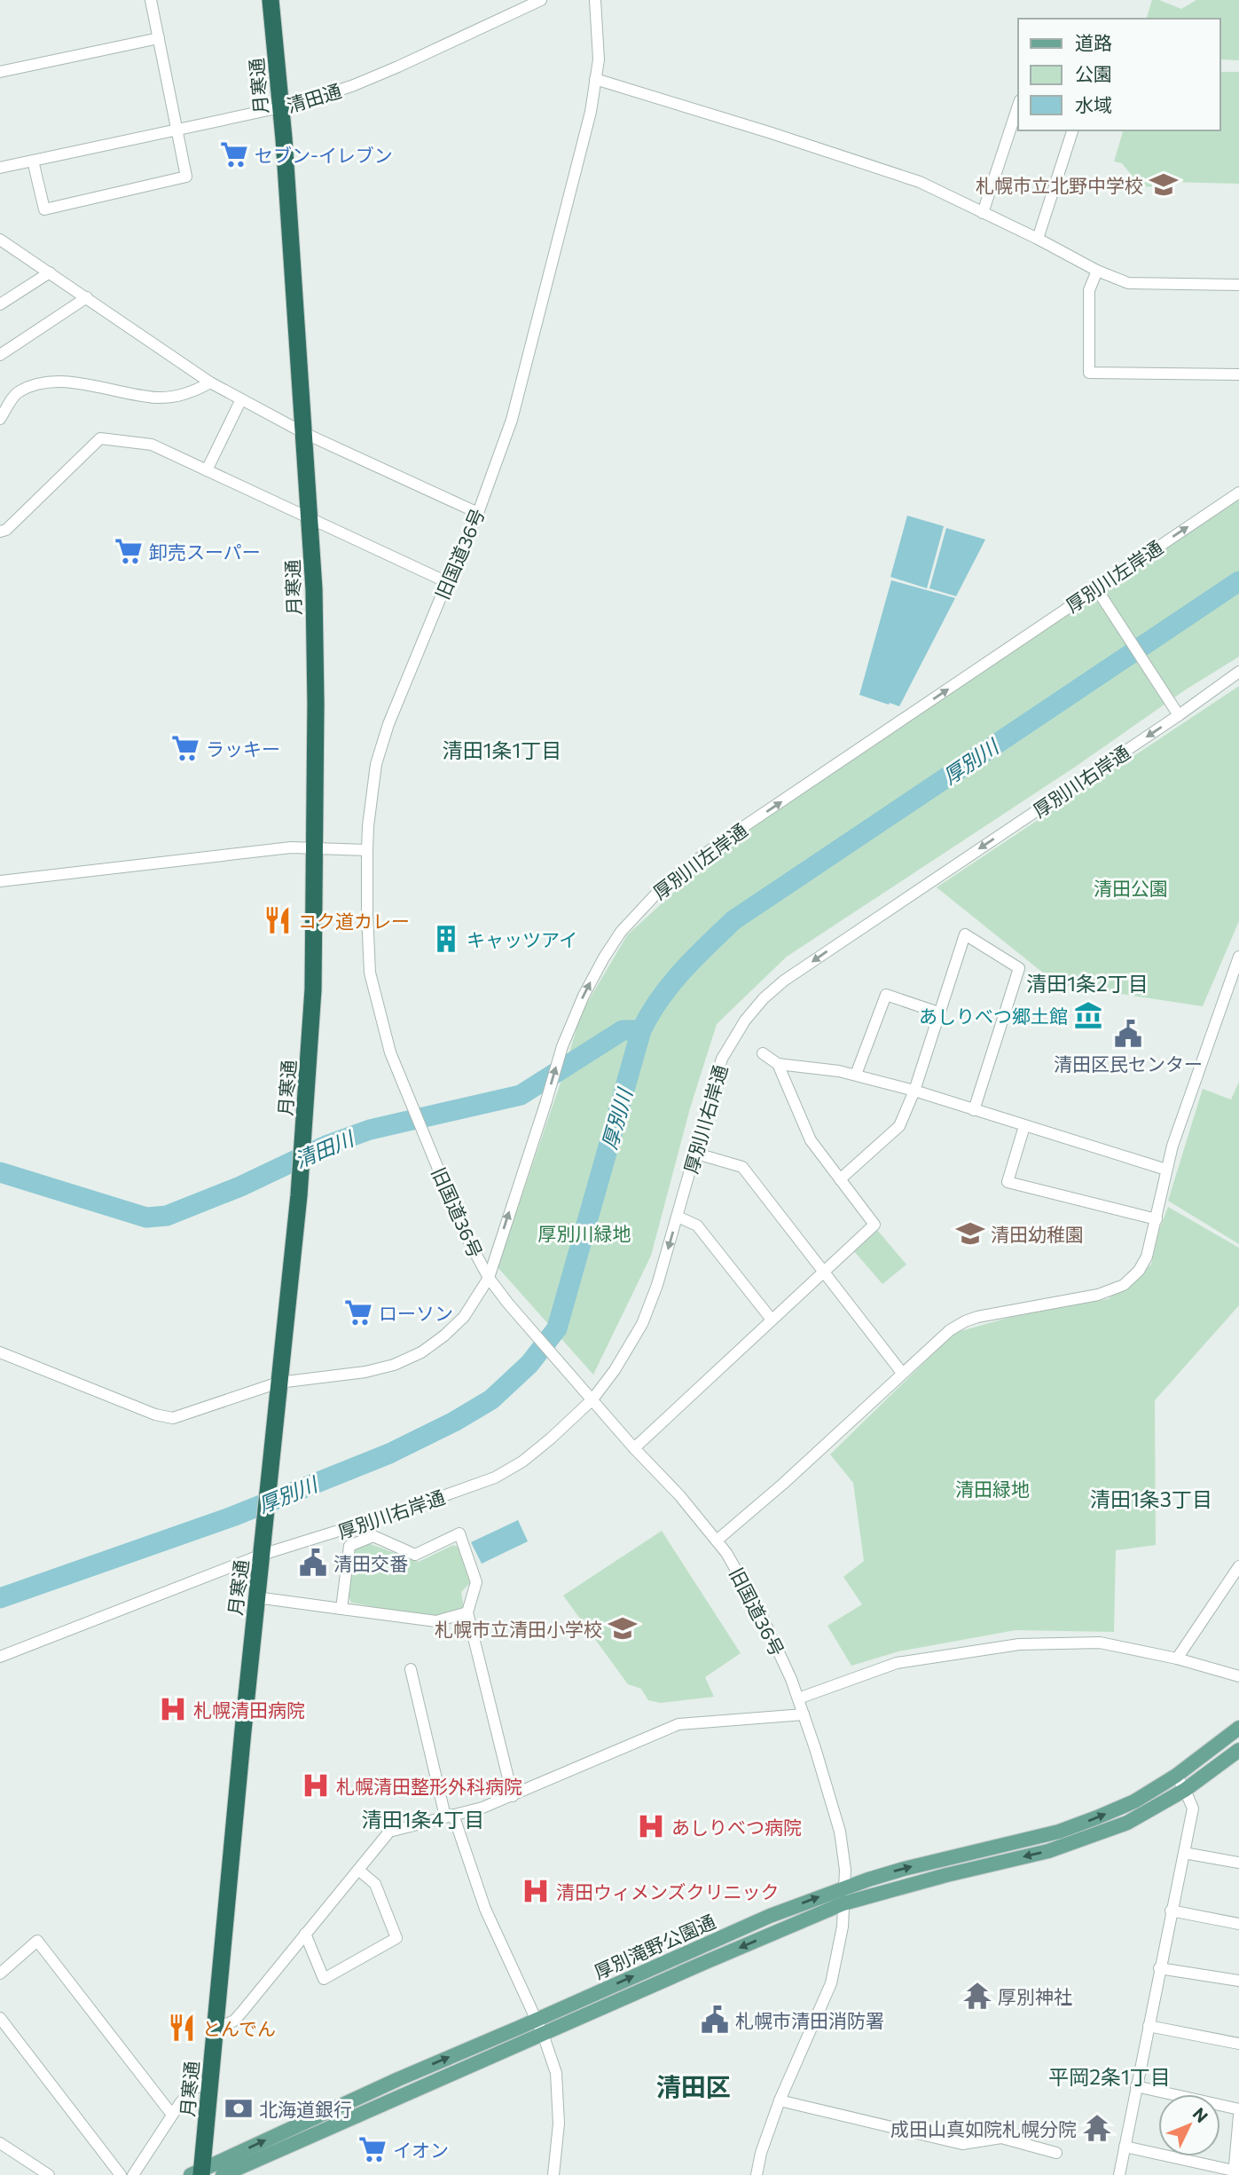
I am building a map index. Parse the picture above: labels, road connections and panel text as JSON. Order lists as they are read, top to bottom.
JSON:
{
  "streets": {
    "highway": ["月寒通"],
    "main road": ["厚別滝野公園通"],
    "street": [
      "清田通",
      "旧国道36号",
      "厚別川左岸通",
      "厚別川右岸通"
    ]
  },
  "crossings": [
    ["月寒通", "清田通"],
    ["月寒通", "厚別川左岸通"],
    ["月寒通", "厚別川右岸通"],
    ["月寒通", "厚別滝野公園通"],
    ["旧国道36号", "厚別川左岸通"],
    ["旧国道36号", "厚別川右岸通"],
    ["旧国道36号", "厚別滝野公園通"]
  ],
  "one_way": ["厚別川左岸通", "厚別川右岸通"],
  "districts": [
    "清田1条1丁目",
    "清田1条2丁目",
    "清田1条3丁目",
    "清田1条4丁目",
    "平岡2条1丁目",
    "清田区"
  ],
  "water": ["厚別川", "清田川"],
  "parks": ["清田公園", "厚別川緑地", "清田緑地"],
  "places": {
    "supermarket": [
      "セブン-イレブン",
      "卸売スーパー",
      "ラッキー",
      "ローソン",
      "イオン"
    ],
    "school or university": ["札幌市立北野中学校", "清田幼稚園", "札幌市立清田小学校"],
    "restaurant": ["コク道カレー", "とんでん"],
    "building": ["キャッツアイ"],
    "museum": ["あしりべつ郷土館"],
    "public building": ["清田区民センター", "清田交番", "札幌市清田消防署"],
    "hospital": [
      "札幌清田病院",
      "札幌清田整形外科病院",
      "あしりべつ病院",
      "清田ウィメンズクリニック"
    ],
    "temple": ["厚別神社", "成田山真如院札幌分院"],
    "bank": ["北海道銀行"]
  },
  "legend": ["道路", "公園", "水域"],
  "north": "top right"
}
